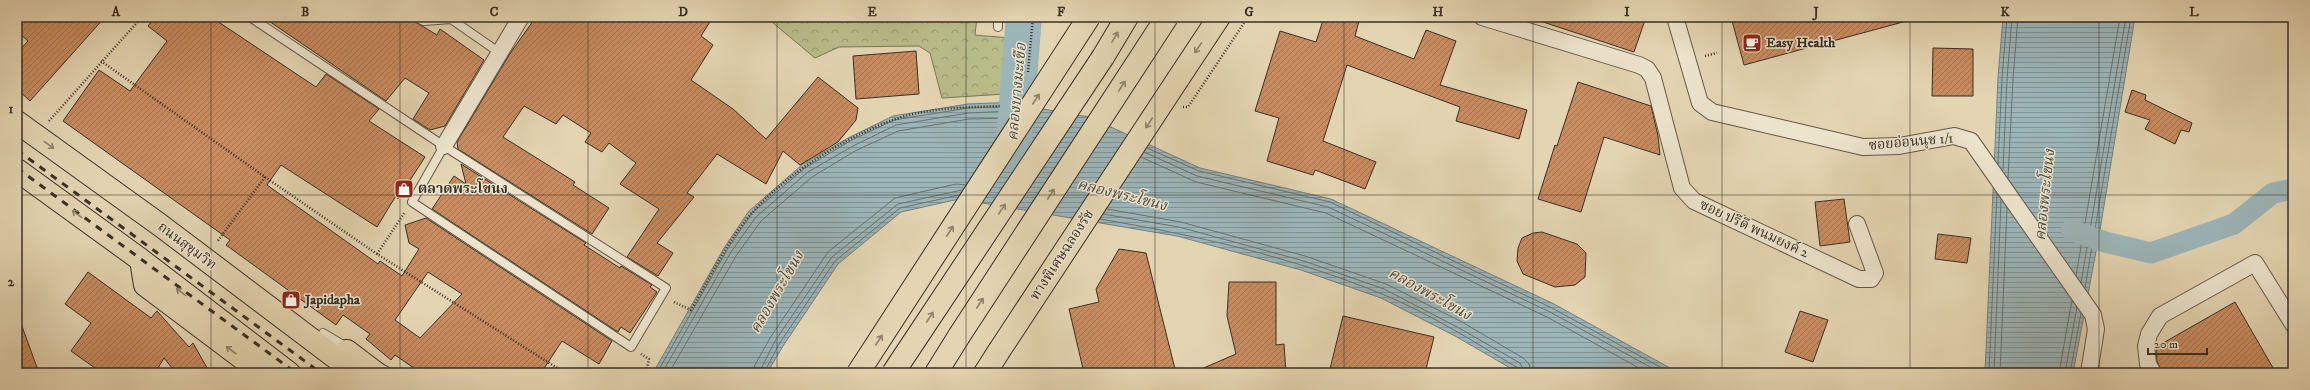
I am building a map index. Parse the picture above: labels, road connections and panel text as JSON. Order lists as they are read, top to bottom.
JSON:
{
  "streets": {
    "main road": ["ถนนสุขุมวิท", "ทางพิเศษฉลองรัช"],
    "street": ["ซอยอ่อนนุช 1/1", "ซอย ปรีดี พนมยงค์ 2"]
  },
  "water": ["คลองบางมะเขือ", "คลองพระโขนง"],
  "places": {
    "cafe": ["Easy Health"],
    "shop": ["ตลาดพระโขนง", "Japidapha"]
  },
  "scale_bar": "20 m",
  "grid": {
    "columns": [
      "A",
      "B",
      "C",
      "D",
      "E",
      "F",
      "G",
      "H",
      "I",
      "J",
      "K",
      "L"
    ],
    "rows": ["1", "2"]
  }
}
